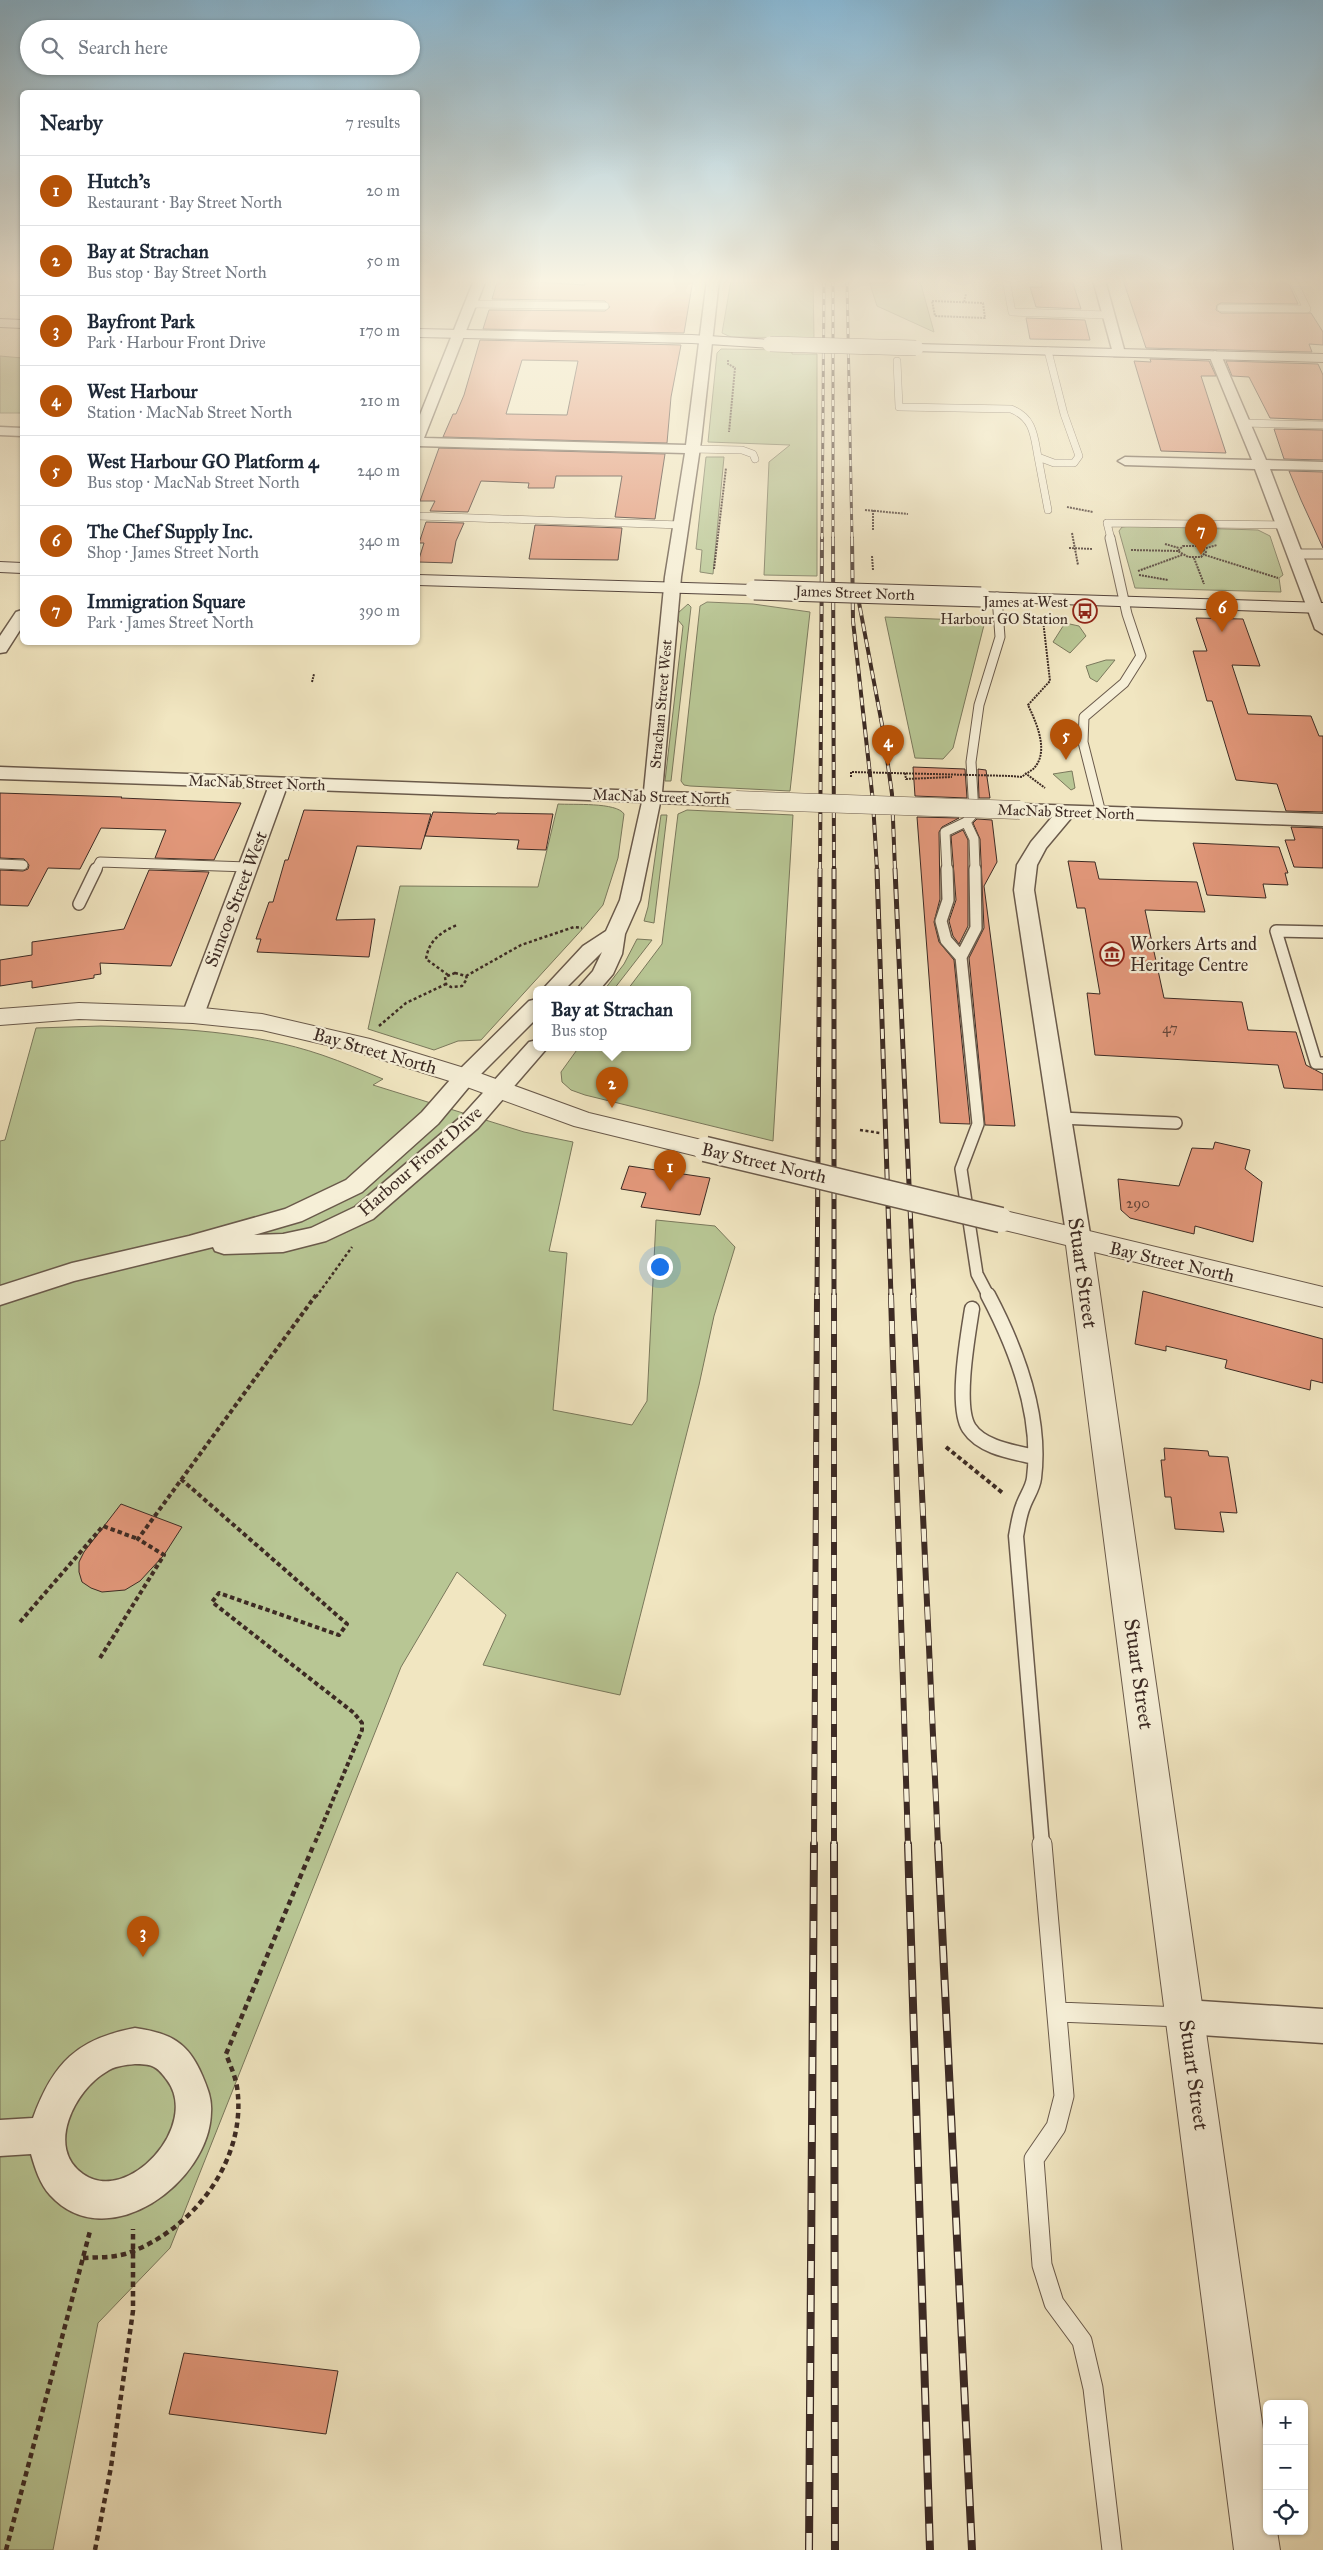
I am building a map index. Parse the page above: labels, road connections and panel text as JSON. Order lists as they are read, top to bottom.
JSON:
{
  "streets": {
    "main road": ["James Street North", "Bay Street North", "Stuart Street"],
    "street": [
      "Strachan Street West",
      "MacNab Street North",
      "Simcoe Street West",
      "Harbour Front Drive"
    ]
  },
  "crossings": [
    ["James Street North", "Strachan Street West"],
    ["Strachan Street West", "MacNab Street North"],
    ["MacNab Street North", "Simcoe Street West"],
    ["MacNab Street North", "Stuart Street"],
    ["Simcoe Street West", "Bay Street North"],
    ["Bay Street North", "Harbour Front Drive"],
    ["Bay Street North", "Stuart Street"]
  ],
  "places": {
    "bus stop": ["James at West Harbour GO Station"],
    "museum": ["Workers Arts and Heritage Centre"]
  },
  "house_numbers": ["47", "290"],
  "page": {
    "search": "Search here",
    "heading": ["Nearby", "7 results"],
    "list": [
      {
        "mark": "1",
        "name": "Hutch's",
        "note": "Restaurant · Bay Street North",
        "value": "20 m"
      },
      {
        "mark": "2",
        "name": "Bay at Strachan",
        "note": "Bus stop · Bay Street North",
        "value": "50 m"
      },
      {
        "mark": "3",
        "name": "Bayfront Park",
        "note": "Park · Harbour Front Drive",
        "value": "170 m"
      },
      {
        "mark": "4",
        "name": "West Harbour",
        "note": "Station · MacNab Street North",
        "value": "210 m"
      },
      {
        "mark": "5",
        "name": "West Harbour GO Platform 4",
        "note": "Bus stop · MacNab Street North",
        "value": "240 m"
      },
      {
        "mark": "6",
        "name": "The Chef Supply Inc.",
        "note": "Shop · James Street North",
        "value": "340 m"
      },
      {
        "mark": "7",
        "name": "Immigration Square",
        "note": "Park · James Street North",
        "value": "390 m"
      }
    ],
    "pins": [
      "7",
      "6",
      "5",
      "4",
      "2",
      "1",
      "3"
    ],
    "popup": ["Bay at Strachan", "Bus stop"],
    "map_buttons": ["+", "−"]
  }
}
